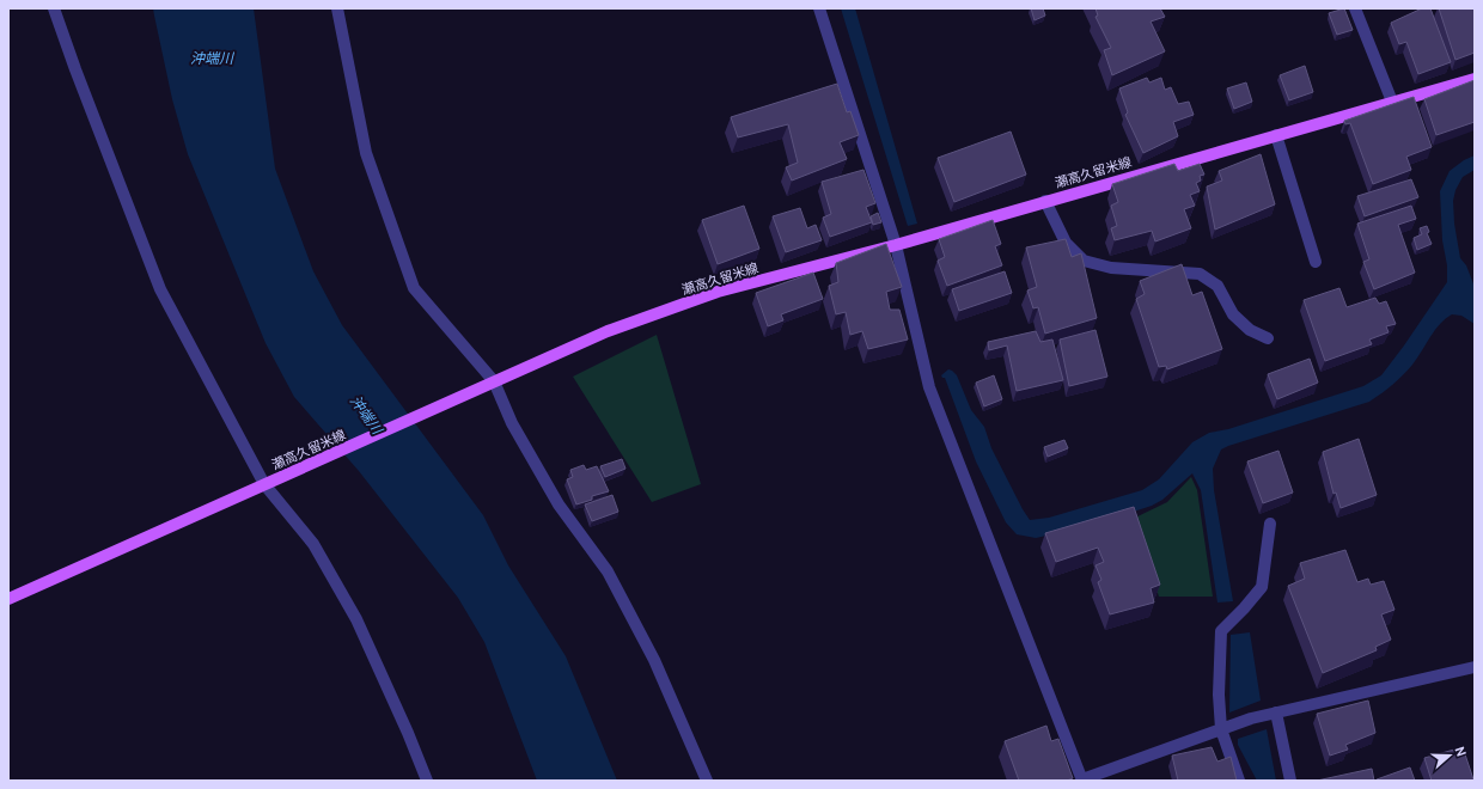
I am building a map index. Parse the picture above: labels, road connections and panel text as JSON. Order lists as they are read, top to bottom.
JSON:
{
  "streets": {
    "main road": ["瀬高久留米線"]
  },
  "water": ["沖端川"],
  "north": "right"
}
